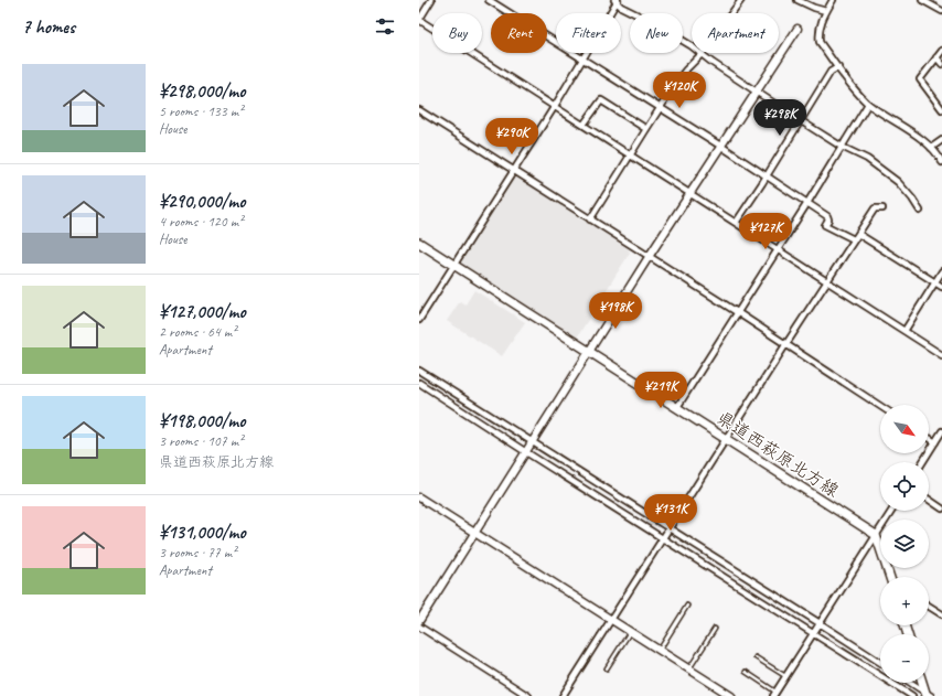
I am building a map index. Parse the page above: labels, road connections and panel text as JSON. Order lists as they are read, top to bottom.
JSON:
{
  "streets": {
    "main road": ["県道西萩原北方線"]
  },
  "north": "bottom right",
  "page": {
    "heading": "7 homes",
    "chip": [
      "Buy",
      "Rent",
      "Filters",
      "New",
      "Apartment"
    ],
    "list": [
      {
        "name": "¥298,000/mo",
        "note": "5 rooms · 133 m² · House"
      },
      {
        "name": "¥290,000/mo",
        "note": "4 rooms · 120 m² · House"
      },
      {
        "name": "¥127,000/mo",
        "note": "2 rooms · 64 m² · Apartment"
      },
      {
        "name": "¥198,000/mo",
        "note": "3 rooms · 107 m² · 県道西萩原北方線"
      },
      {
        "name": "¥131,000/mo",
        "note": "3 rooms · 77 m² · Apartment"
      }
    ],
    "price": [
      "¥120K",
      "¥298K",
      "¥290K",
      "¥127K",
      "¥198K",
      "¥219K",
      "¥131K"
    ],
    "map_buttons": ["+", "−"]
  }
}
